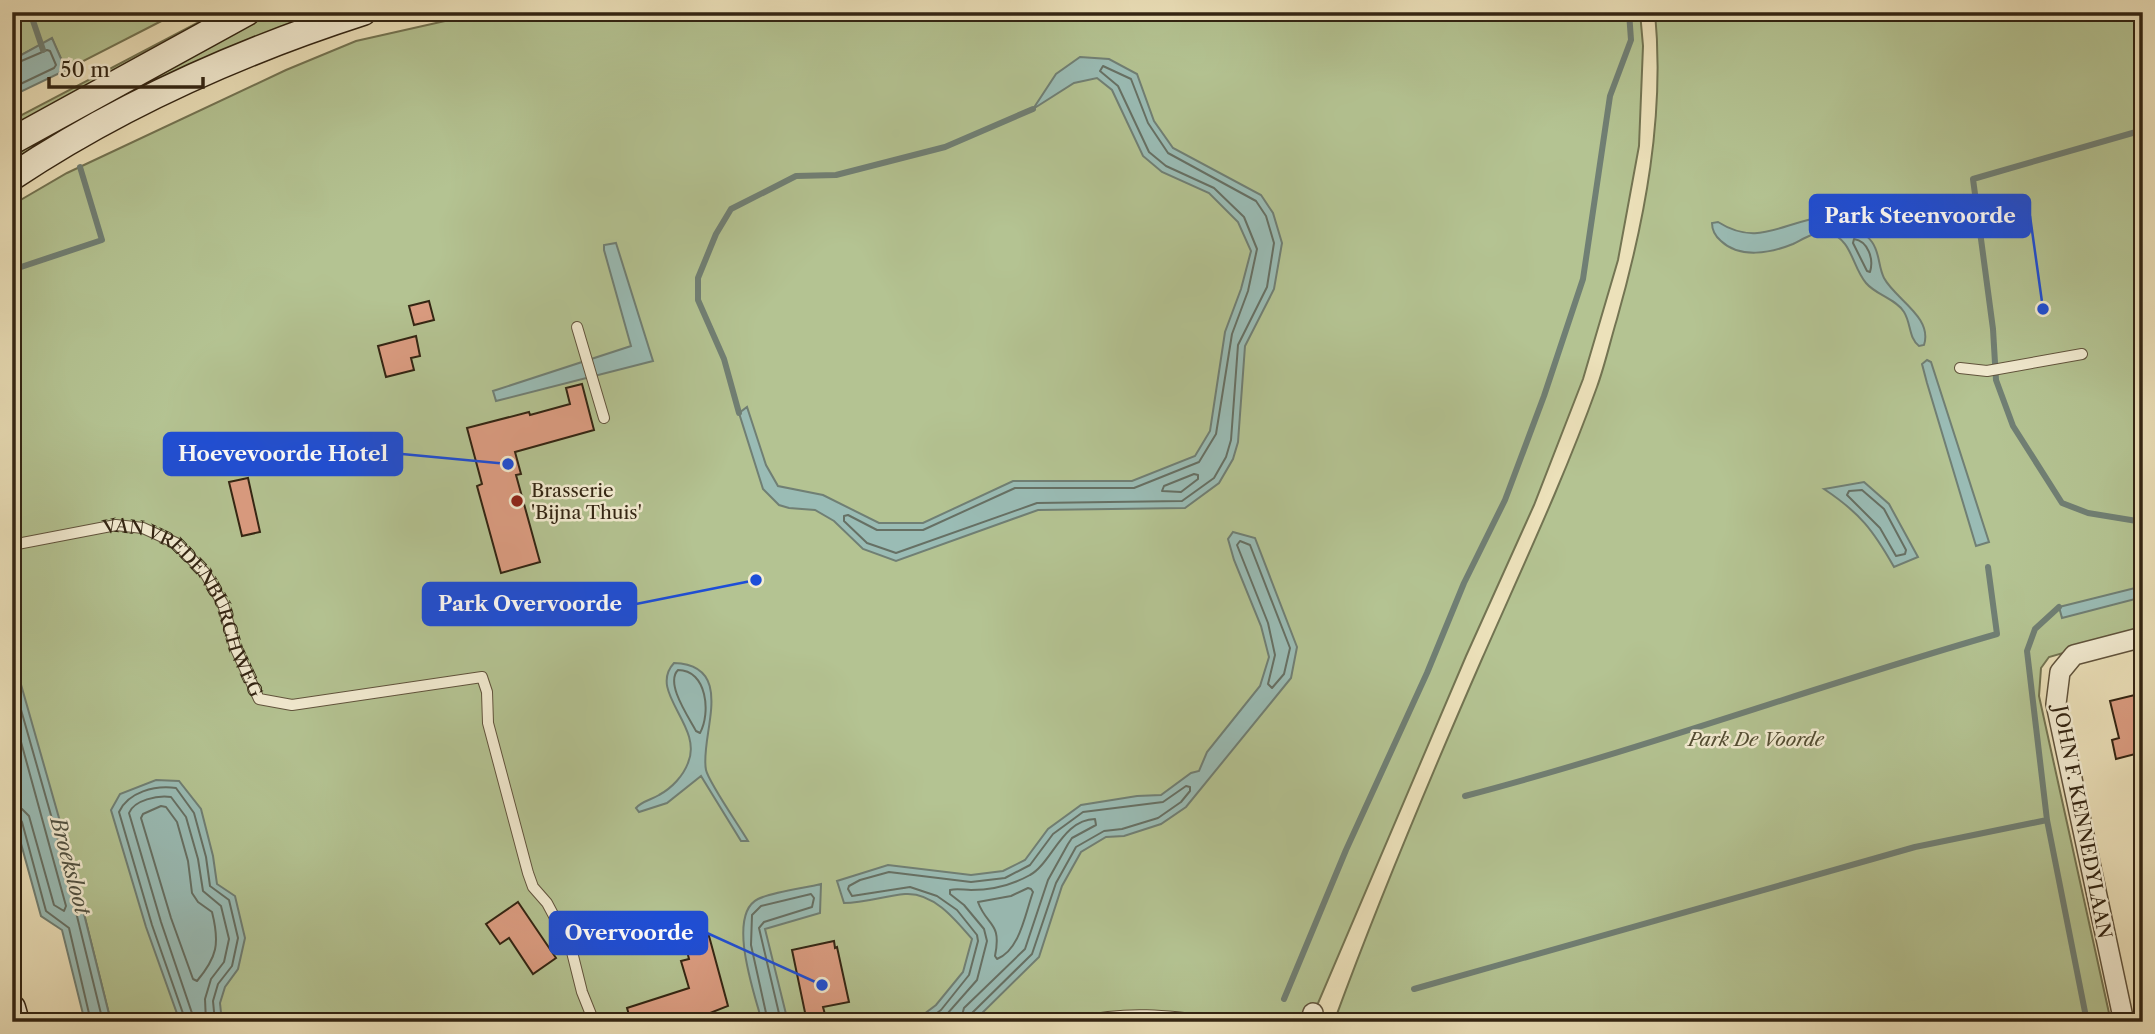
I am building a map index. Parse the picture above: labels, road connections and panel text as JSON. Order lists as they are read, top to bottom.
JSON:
{
  "streets": {
    "street": ["JOHN F. KENNEDYLAAN"],
    "lane": ["VAN VREDENBURCHWEG"]
  },
  "water": ["Broeksloot"],
  "parks": ["Park De Voorde"],
  "places": [
    "Park Steenvoorde",
    "Hoevevoorde Hotel",
    "Brasserie 'Bijna Thuis'",
    "Park Overvoorde",
    "Overvoorde"
  ],
  "scale_bar": "50 m"
}
